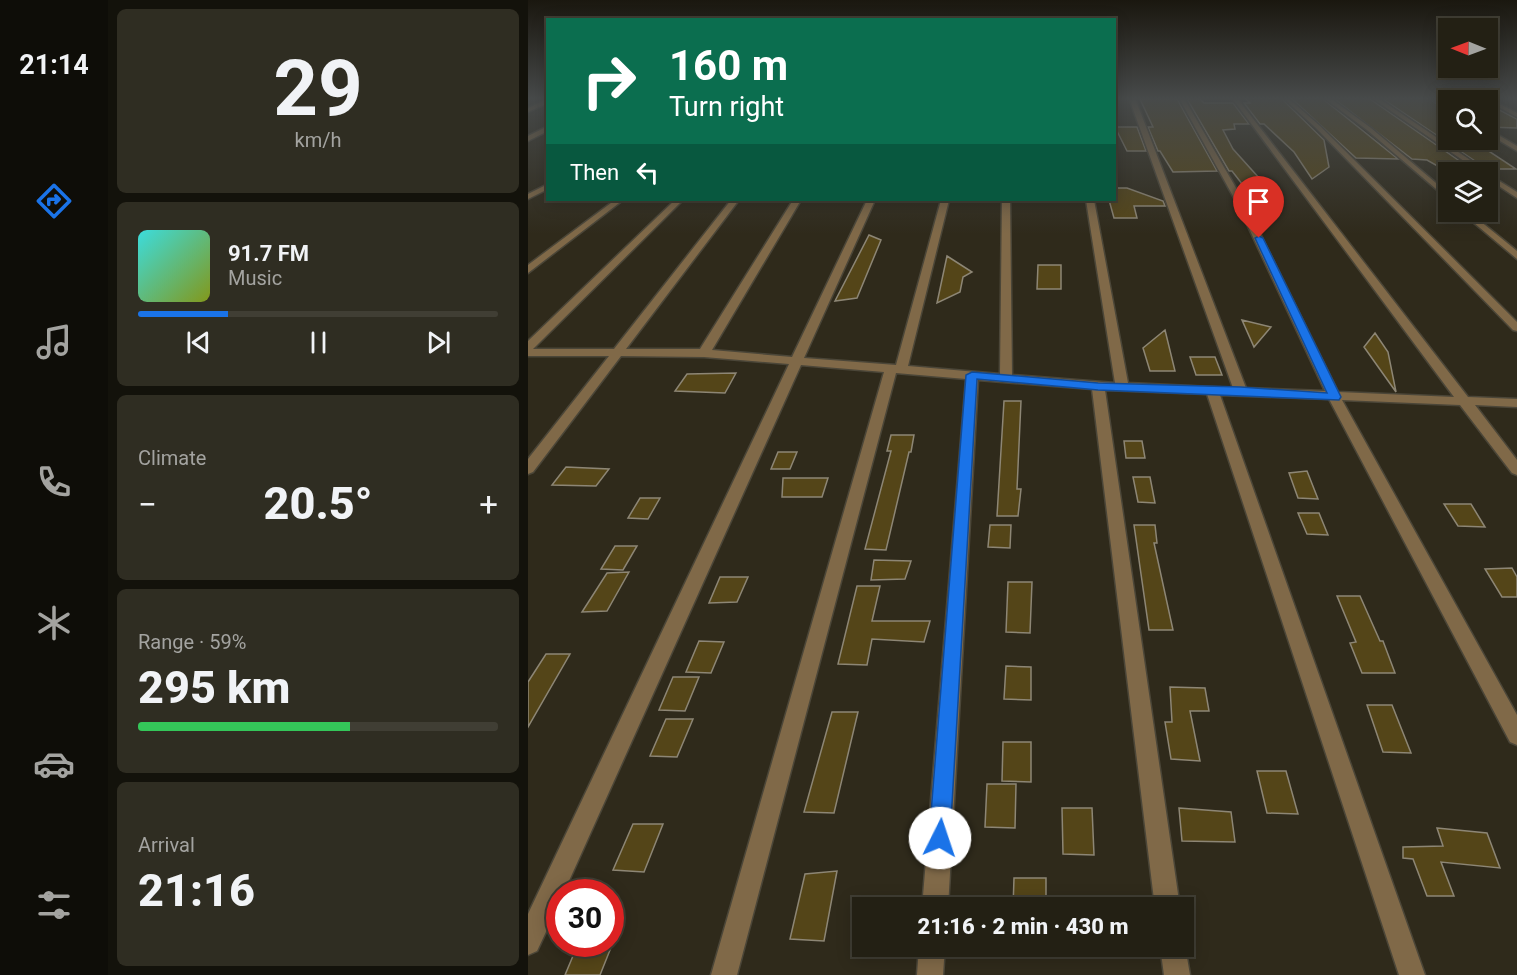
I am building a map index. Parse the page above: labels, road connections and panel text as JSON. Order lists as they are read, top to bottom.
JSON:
{
  "north": "left",
  "page": {
    "tabs": "21:14",
    "tile": [
      ["29", "km/h"],
      "Climate",
      ["Range · 59%", "295 km"],
      ["Arrival", "21:16"]
    ],
    "turn": ["160 m", "Turn right"],
    "then": "Then",
    "song": ["91.7 FM", "Music"],
    "heat": ["−", "20.5°", "+"],
    "limit": "30",
    "trip": "21:16 · 2 min · 430 m"
  }
}
